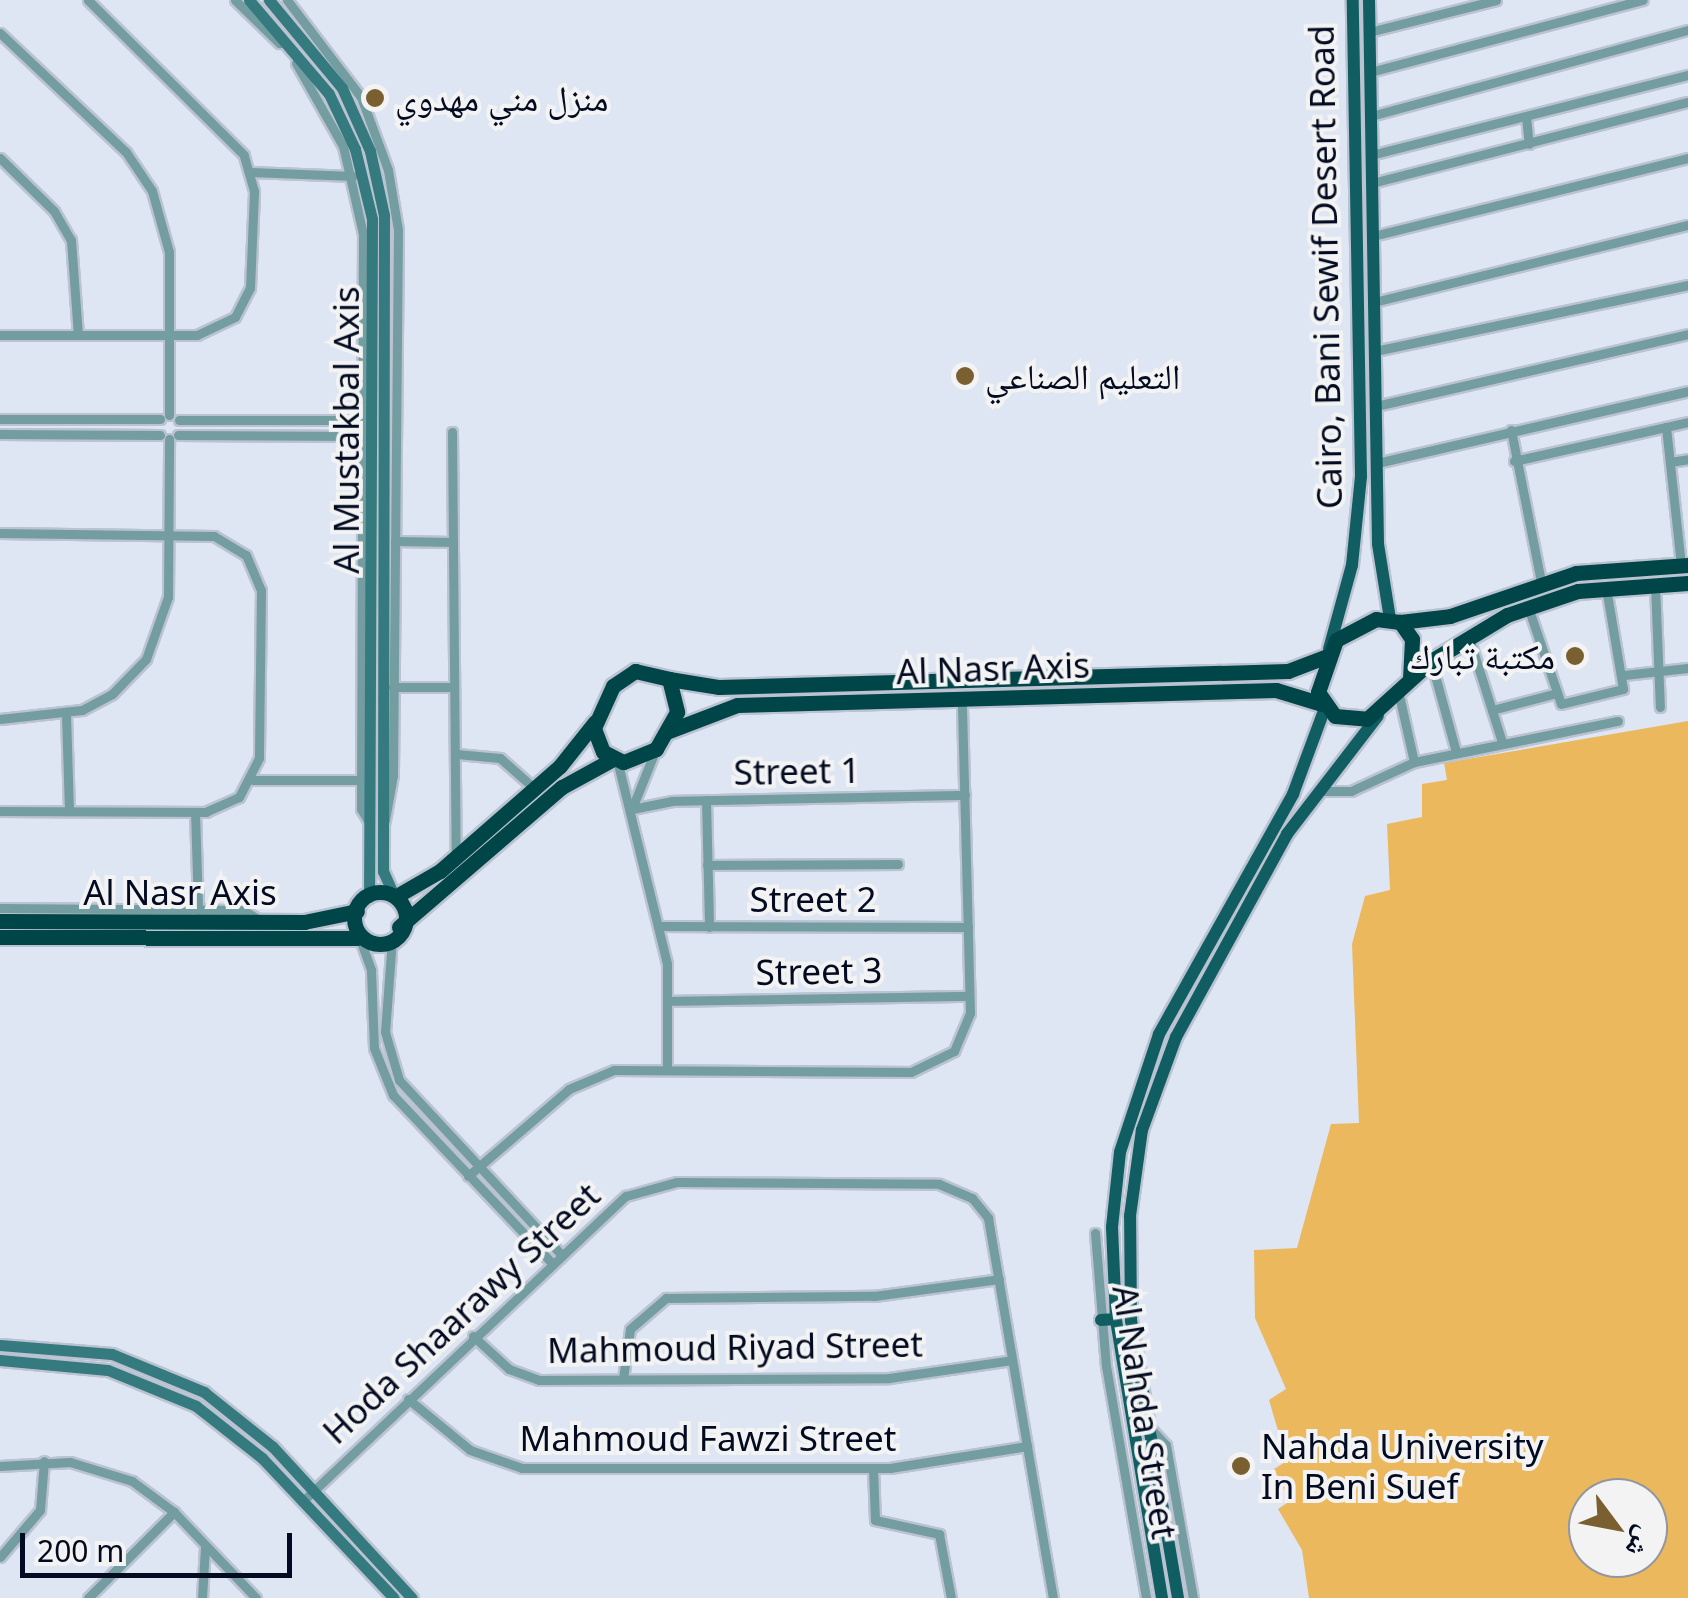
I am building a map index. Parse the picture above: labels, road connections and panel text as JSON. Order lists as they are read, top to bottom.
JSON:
{
  "streets": {
    "highway": ["Al Nasr Axis"],
    "main road": ["Cairo, Bani Sewif Desert Road"],
    "street": [
      "Al Mustakbal Axis",
      "Street 1",
      "Street 2",
      "Street 3",
      "Hoda Shaarawy Street",
      "Mahmoud Riyad Street",
      "Al Nahda Street",
      "Mahmoud Fawzi Street"
    ]
  },
  "crossings": [
    ["Cairo, Bani Sewif Desert Road", "Al Nasr Axis"],
    ["Hoda Shaarawy Street", "Mahmoud Riyad Street"],
    ["Hoda Shaarawy Street", "Mahmoud Fawzi Street"]
  ],
  "places": [
    "منزل مني مهدوي",
    "التعليم الصناعي",
    "مكتبة تبارك",
    "Nahda University In Beni Suef"
  ],
  "scale_bar": "200 m",
  "north": "bottom right"
}
